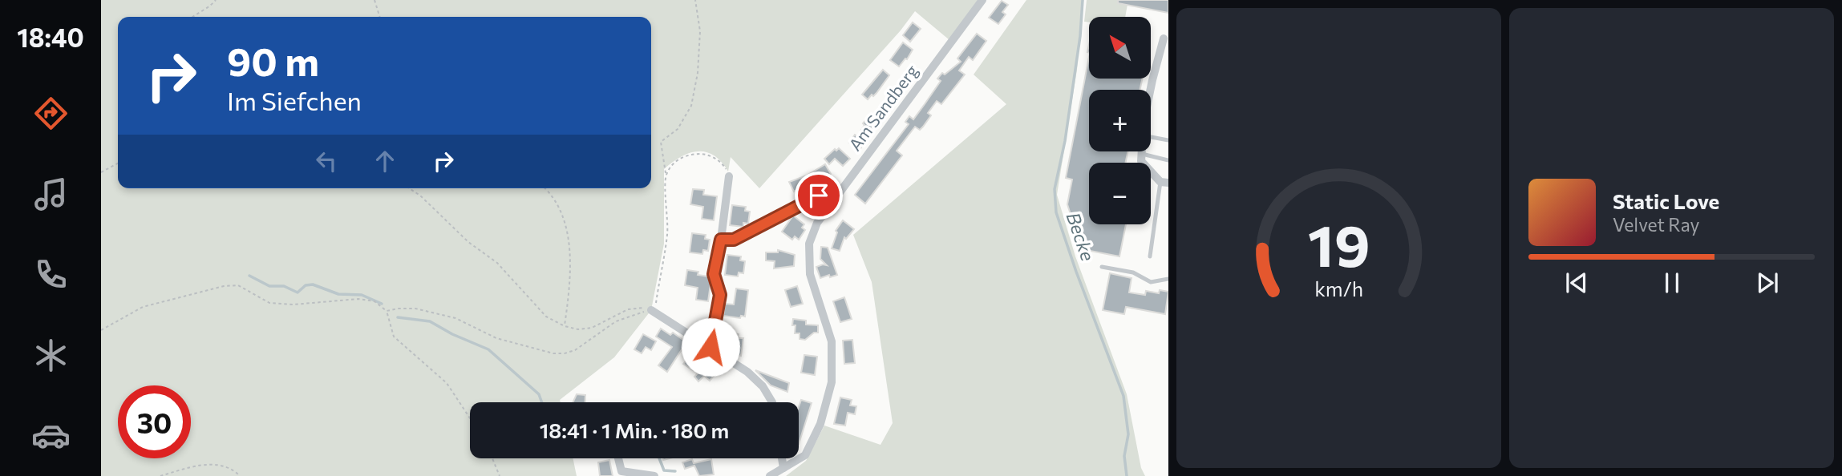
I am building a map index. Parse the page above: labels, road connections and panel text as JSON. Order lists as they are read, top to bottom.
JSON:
{
  "streets": {
    "street": ["Am Sandberg"]
  },
  "water": ["Becke"],
  "north": "top left",
  "page": {
    "tabs": "18:40",
    "map_buttons": ["+", "−"],
    "turn": ["90 m", "Im Siefchen"],
    "song": ["Static Love", "Velvet Ray"],
    "limit": "30",
    "trip": "18:41 · 1 Min. · 180 m",
    "gauge": ["19", "km/h"]
  }
}
